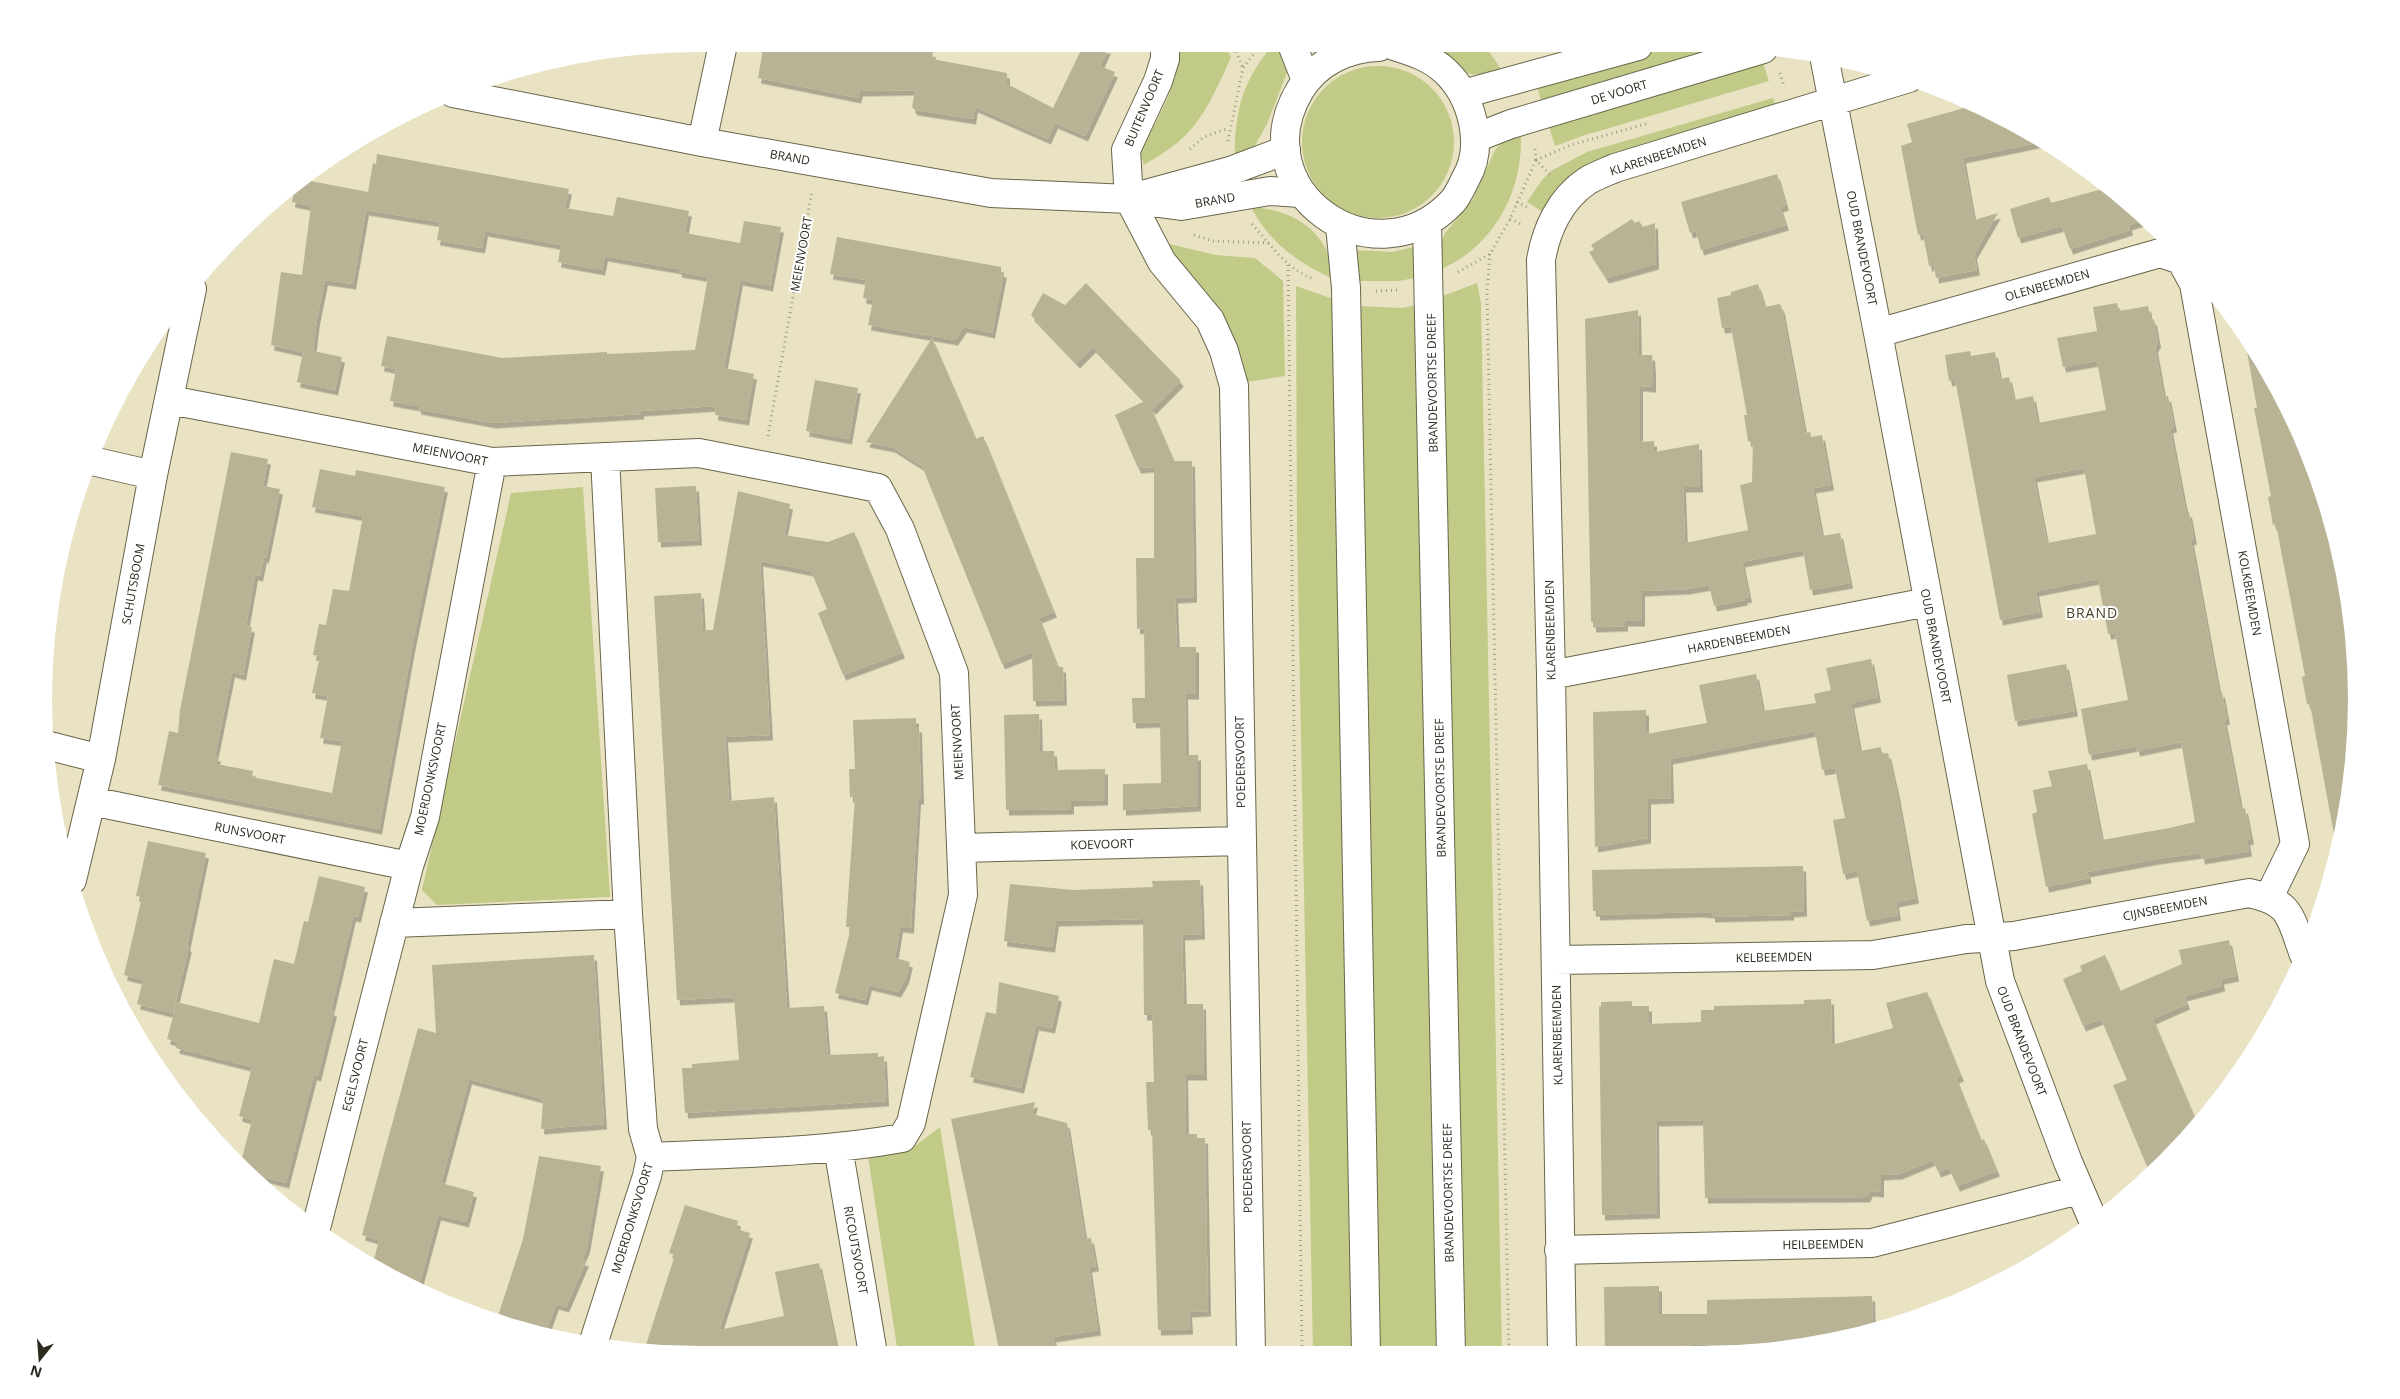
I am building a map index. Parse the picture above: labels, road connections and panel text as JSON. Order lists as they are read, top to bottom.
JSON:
{
  "streets": {
    "street": [
      "DE VOORT",
      "BUITENVOORT",
      "KLARENBEEMDEN",
      "BRAND",
      "OUD BRANDEVOORT",
      "MEIENVOORT",
      "OLENBEEMDEN",
      "BRANDEVOORTSE DREEF",
      "SCHUTSBOOM",
      "KOLKBEEMDEN",
      "HARDENBEEMDEN",
      "POEDERSVOORT",
      "MOERDONKSVOORT",
      "RUNSVOORT",
      "KOEVOORT",
      "CIJNSBEEMDEN",
      "KELBEEMDEN",
      "EGELSVOORT",
      "HEILBEEMDEN",
      "RICOUTSVOORT"
    ]
  },
  "crossings": [
    ["BUITENVOORT", "BRAND"],
    ["BUITENVOORT", "POEDERSVOORT"],
    ["KLARENBEEMDEN", "OUD BRANDEVOORT"],
    ["KLARENBEEMDEN", "HARDENBEEMDEN"],
    ["KLARENBEEMDEN", "KELBEEMDEN"],
    ["KLARENBEEMDEN", "HEILBEEMDEN"],
    ["BRAND", "MEIENVOORT"],
    ["BRAND", "POEDERSVOORT"],
    ["OUD BRANDEVOORT", "OLENBEEMDEN"],
    ["OUD BRANDEVOORT", "HARDENBEEMDEN"],
    ["OUD BRANDEVOORT", "CIJNSBEEMDEN"],
    ["OUD BRANDEVOORT", "KELBEEMDEN"],
    ["OUD BRANDEVOORT", "HEILBEEMDEN"],
    ["MEIENVOORT", "SCHUTSBOOM"],
    ["MEIENVOORT", "MOERDONKSVOORT"],
    ["MEIENVOORT", "KOEVOORT"],
    ["MEIENVOORT", "RICOUTSVOORT"],
    ["SCHUTSBOOM", "RUNSVOORT"],
    ["KOLKBEEMDEN", "CIJNSBEEMDEN"],
    ["POEDERSVOORT", "KOEVOORT"],
    ["MOERDONKSVOORT", "RUNSVOORT"],
    ["MOERDONKSVOORT", "EGELSVOORT"],
    ["CIJNSBEEMDEN", "KELBEEMDEN"]
  ],
  "districts": ["BRAND"],
  "north": "bottom"
}
